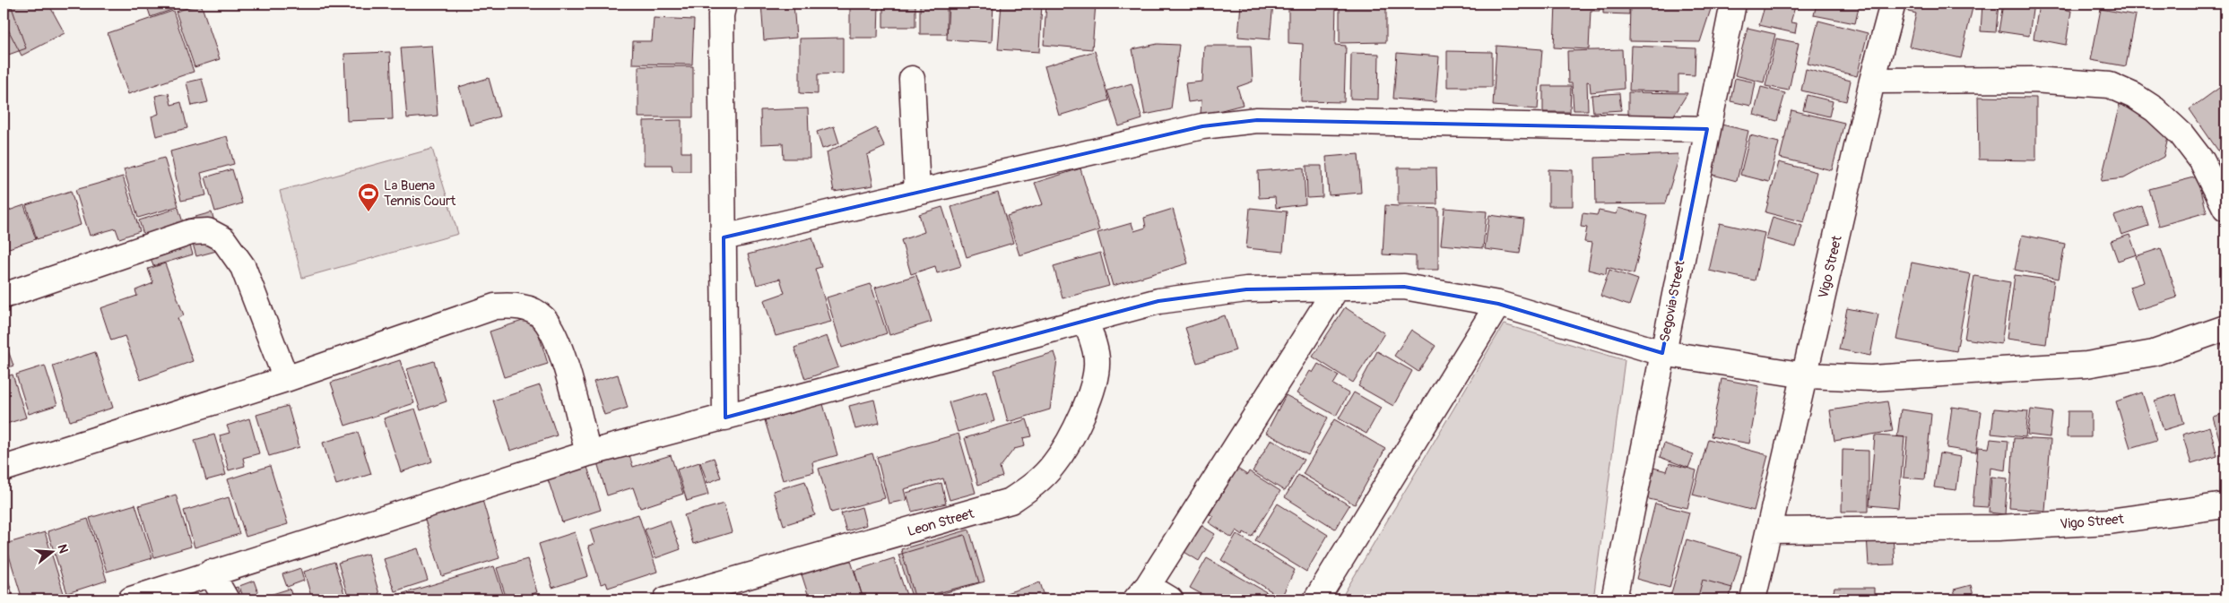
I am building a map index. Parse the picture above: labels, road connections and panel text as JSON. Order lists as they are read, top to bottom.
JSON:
{
  "streets": {
    "street": ["Vigo Street", "Segovia Street", "Leon Street"]
  },
  "places": {
    "sports": ["La Buena Tennis Court"]
  },
  "north": "right"
}
